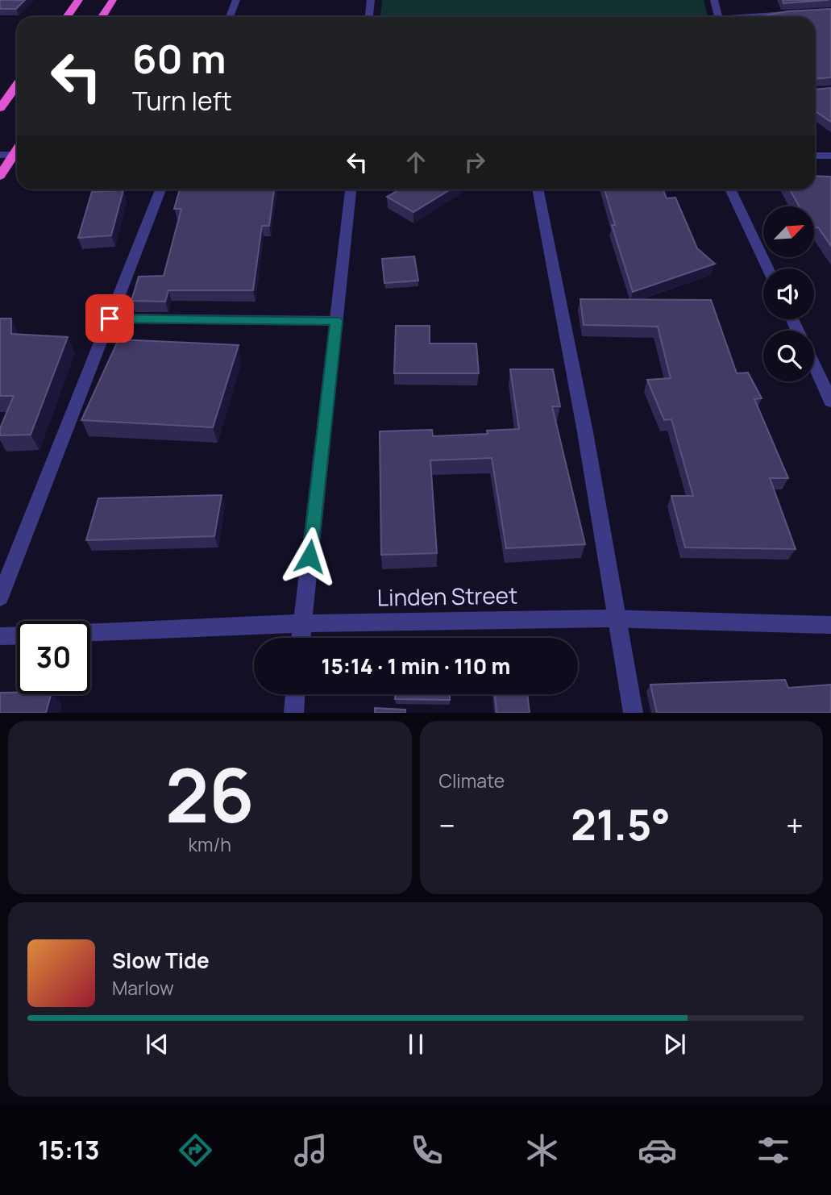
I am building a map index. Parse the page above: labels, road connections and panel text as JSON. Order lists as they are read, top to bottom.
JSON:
{
  "streets": {
    "street": ["Linden Street"]
  },
  "north": "top right",
  "page": {
    "turn": ["60 m", "Turn left"],
    "limit": "30",
    "trip": "15:14 · 1 min · 110 m",
    "tile": [
      ["26", "km/h"],
      "Climate"
    ],
    "heat": ["−", "21.5°", "+"],
    "song": ["Slow Tide", "Marlow"],
    "tabs": "15:13"
  }
}
